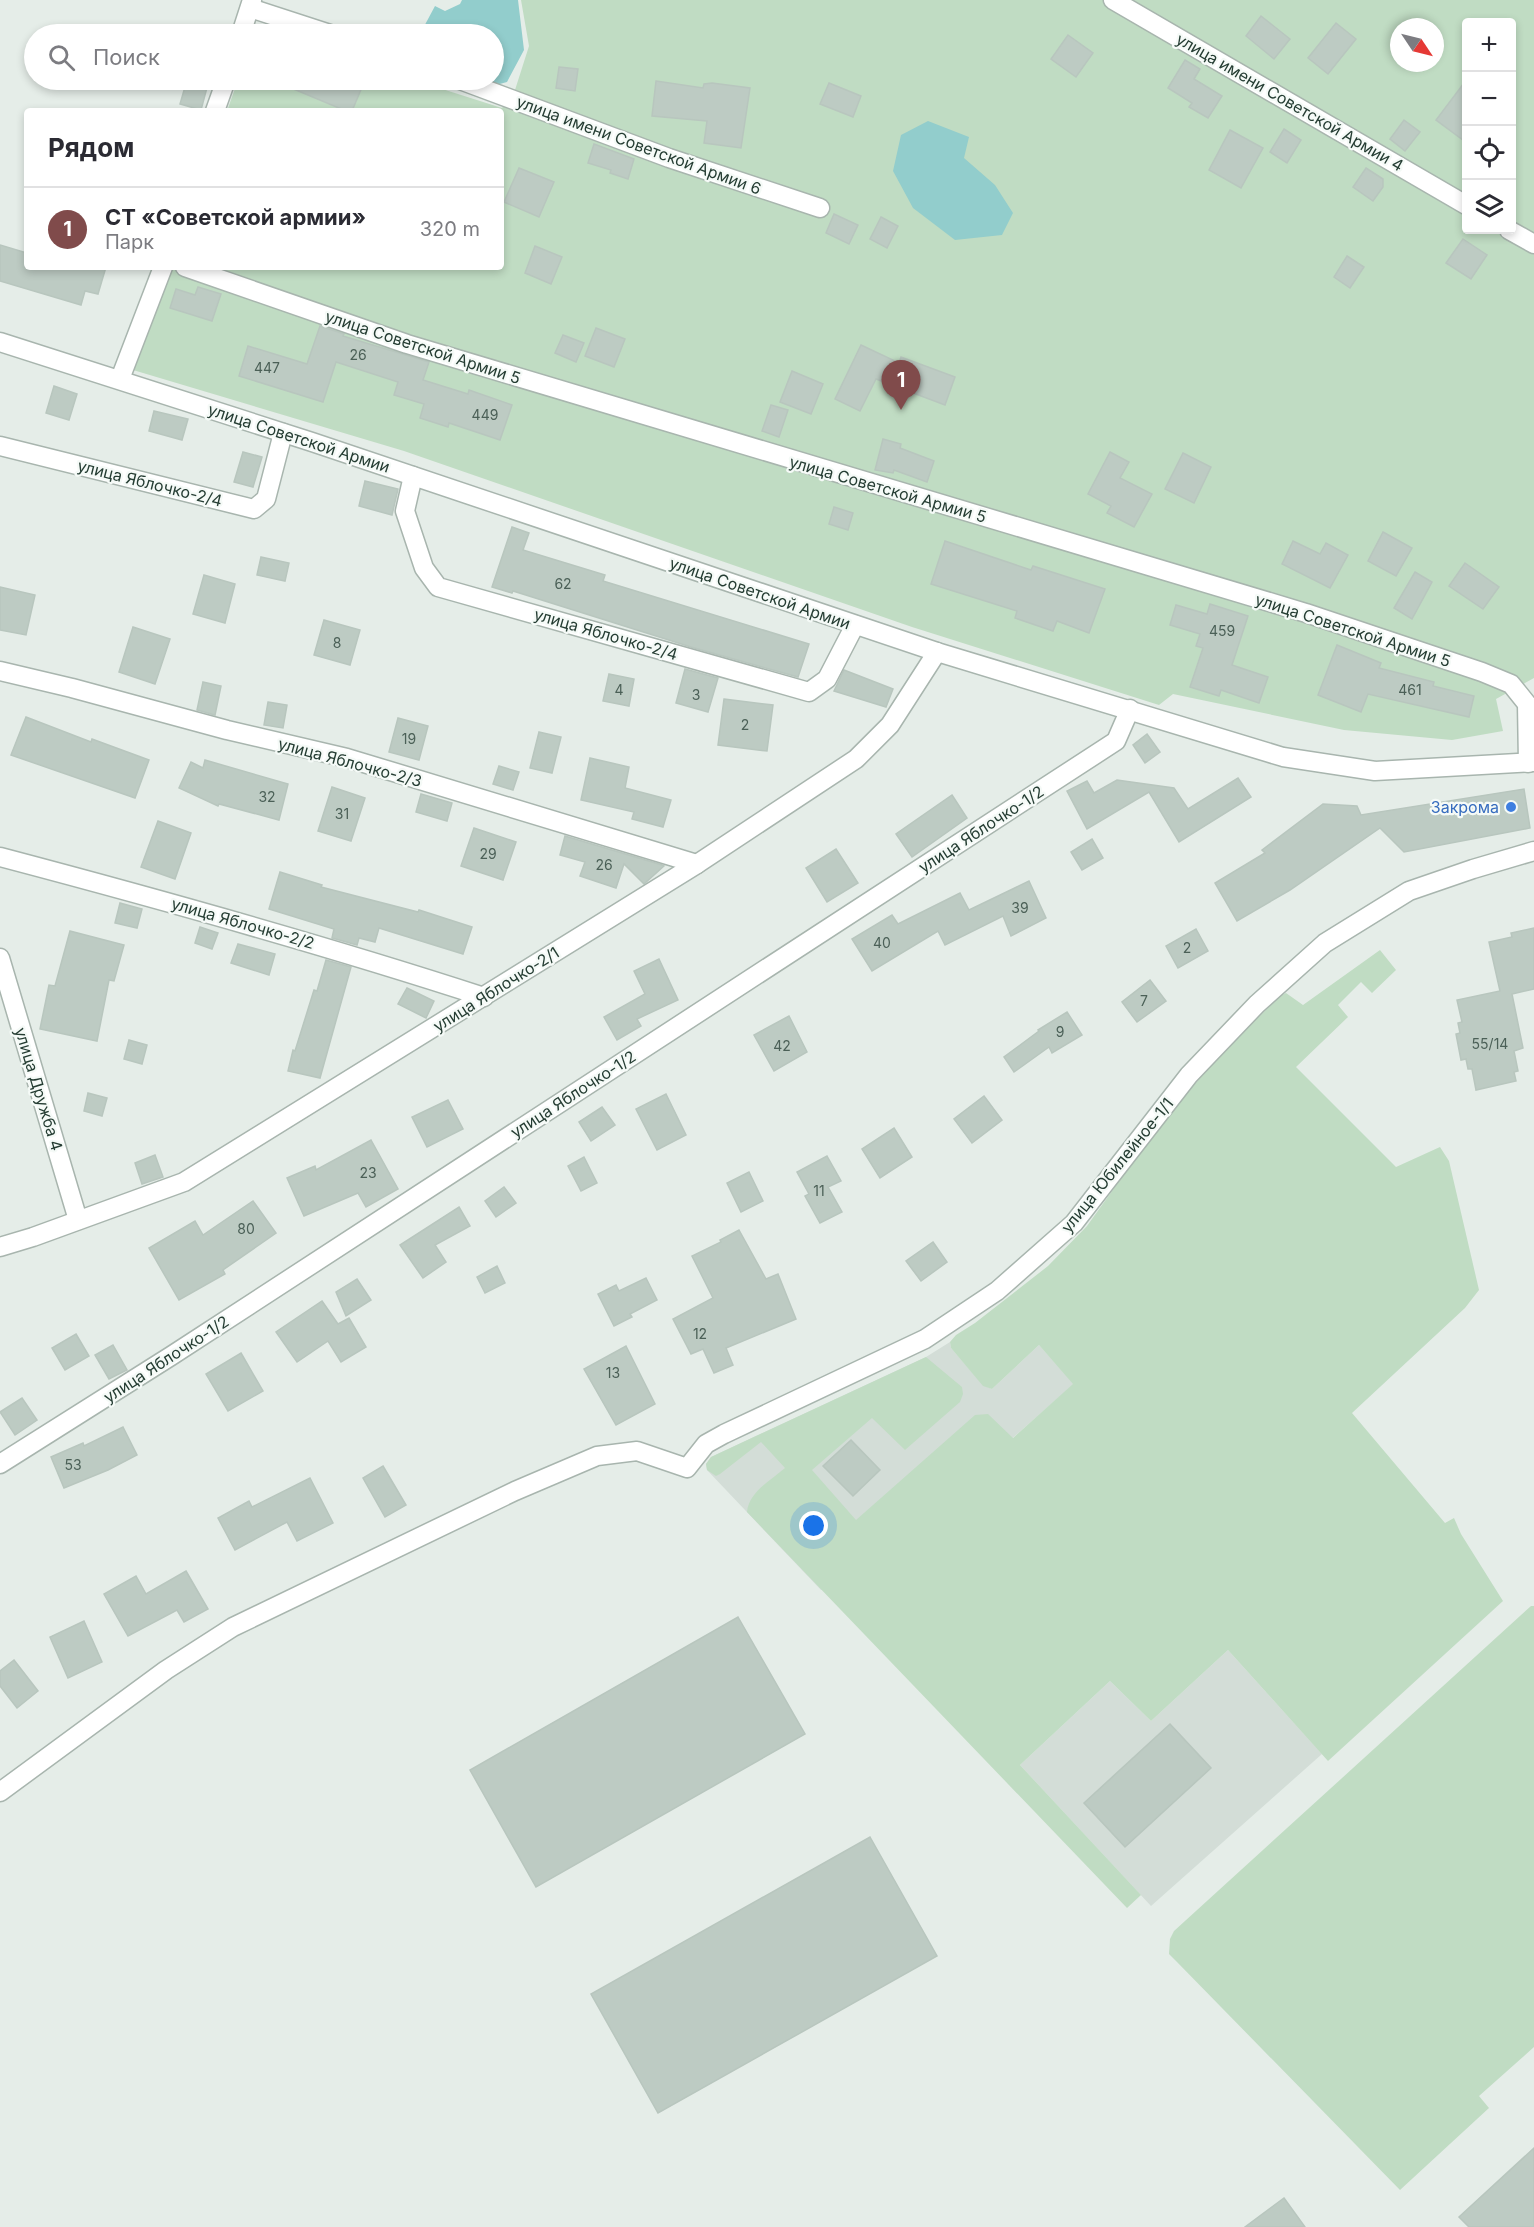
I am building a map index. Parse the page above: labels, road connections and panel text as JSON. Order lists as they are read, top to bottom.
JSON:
{
  "streets": {
    "street": [
      "улица имени Советской Армии 4",
      "улица имени Советской Армии 6",
      "улица Советской Армии 5",
      "улица Советской Армии",
      "улица Яблочко-2/4",
      "улица Яблочко-2/3",
      "улица Яблочко-1/2",
      "улица Яблочко-2/2",
      "улица Яблочко-2/1",
      "улица Дружба 4",
      "улица Юбилейное-1/1"
    ]
  },
  "crossings": [
    ["улица Советской Армии 5", "улица Советской Армии"],
    ["улица Советской Армии", "улица Яблочко-2/4"],
    ["улица Советской Армии", "улица Яблочко-1/2"],
    ["улица Советской Армии", "улица Яблочко-2/1"],
    ["улица Яблочко-2/3", "улица Яблочко-2/1"],
    ["улица Яблочко-2/2", "улица Яблочко-2/1"],
    ["улица Яблочко-2/1", "улица Дружба 4"]
  ],
  "places": ["Закрома"],
  "house_numbers": [
    "26",
    "447",
    "449",
    "62",
    "459",
    "8",
    "4",
    "461",
    "3",
    "2",
    "19",
    "32",
    "31",
    "29",
    "26",
    "39",
    "40",
    "2",
    "7",
    "9",
    "55/14",
    "42",
    "23",
    "11",
    "80",
    "12",
    "13",
    "53"
  ],
  "north": "bottom right",
  "page": {
    "map_buttons": ["+", "−"],
    "search": "Поиск",
    "heading": "Рядом",
    "list": [
      {
        "mark": "1",
        "name": "СТ «Советской армии»",
        "note": "Парк",
        "value": "320 m"
      }
    ],
    "pins": "1"
  }
}
